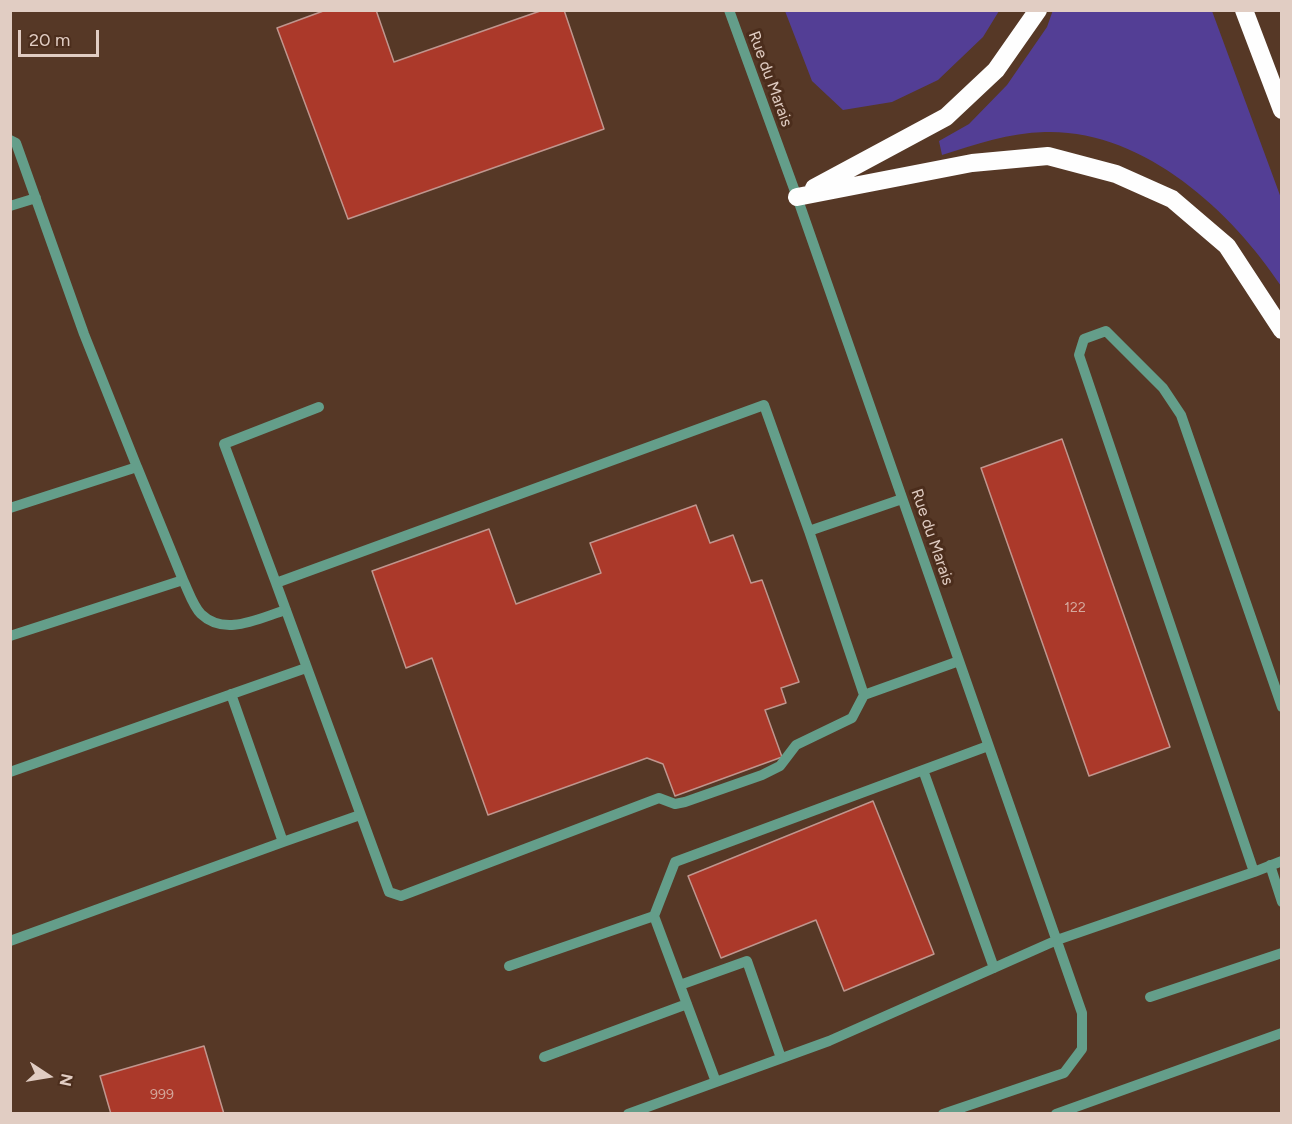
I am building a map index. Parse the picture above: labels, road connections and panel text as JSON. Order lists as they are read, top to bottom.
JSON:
{
  "streets": {
    "street": ["Rue du Marais"]
  },
  "house_numbers": ["122", "999"],
  "scale_bar": "20 m",
  "north": "right"
}
